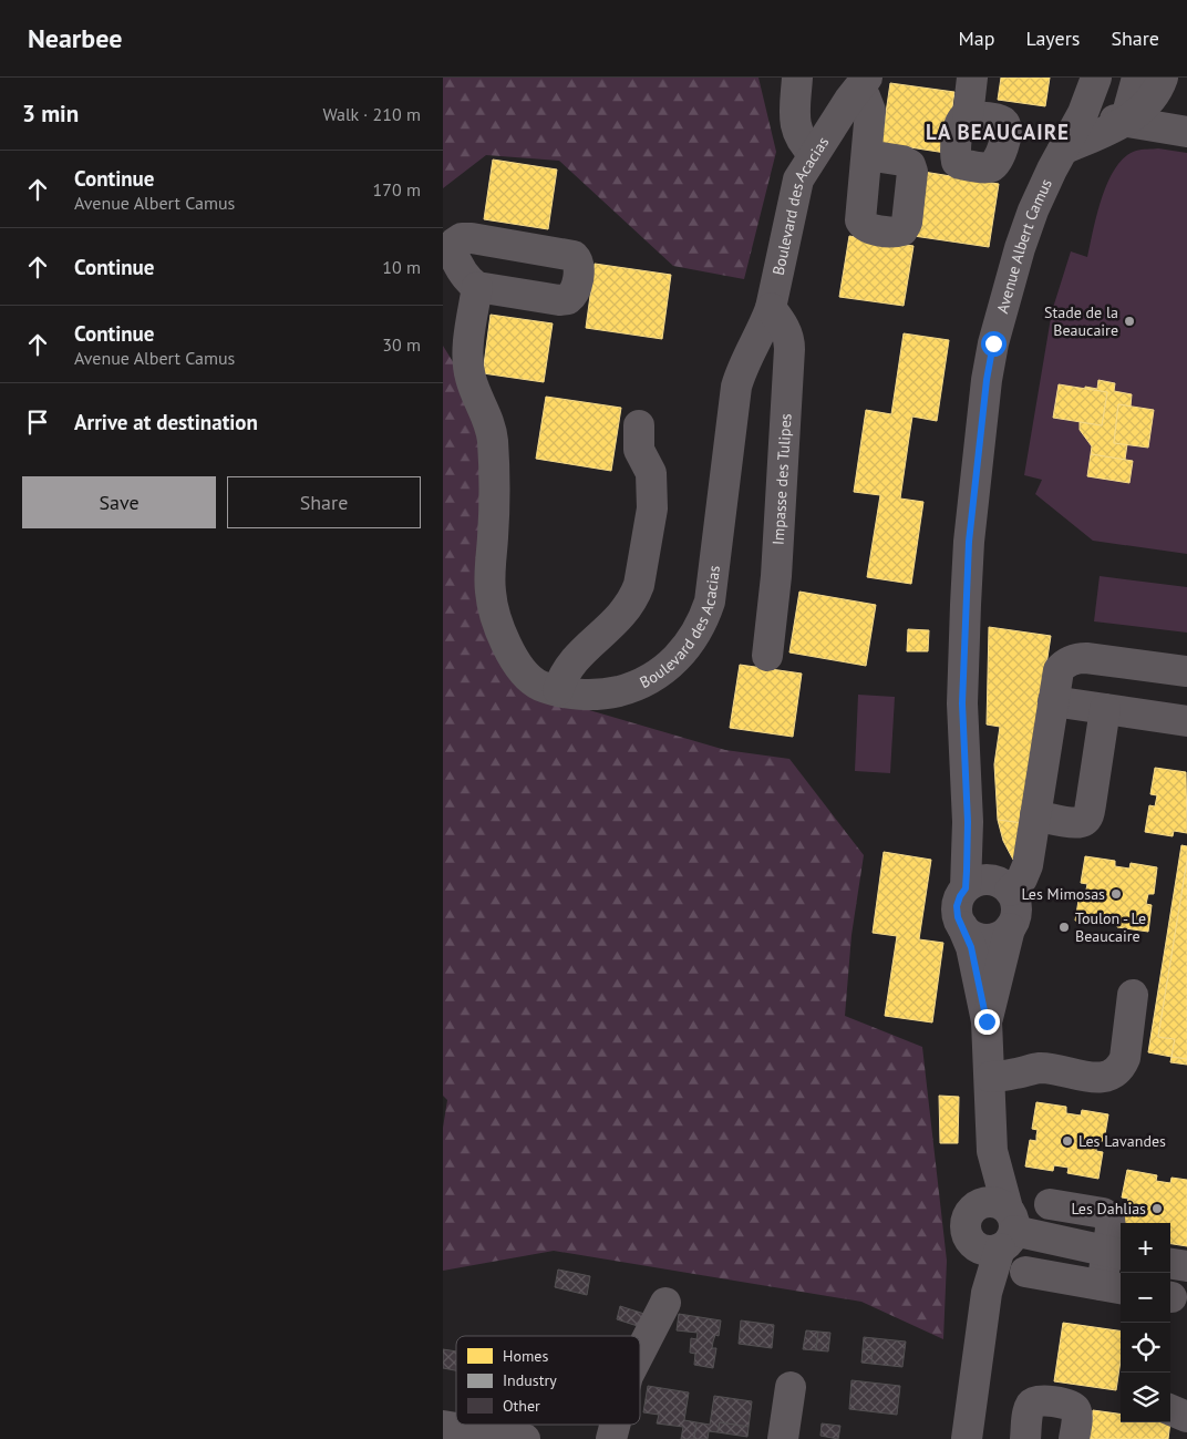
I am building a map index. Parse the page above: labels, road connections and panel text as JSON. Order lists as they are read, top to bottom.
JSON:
{
  "streets": {
    "street": ["Boulevard des Acacias", "Avenue Albert Camus", "Impasse des Tulipes"]
  },
  "crossings": [
    ["Boulevard des Acacias", "Impasse des Tulipes"]
  ],
  "districts": ["LA BEAUCAIRE"],
  "places": [
    "Stade de la Beaucaire",
    "Les Mimosas",
    "Toulon - Le Beaucaire",
    "Les Lavandes",
    "Les Dahlias"
  ],
  "legend": ["Homes", "Industry", "Other"],
  "page": {
    "header": "Nearbee",
    "nav": ["Map", "Layers", "Share"],
    "heading": ["3 min", "Walk · 210 m"],
    "list": [
      ["Continue", "Avenue Albert Camus", "170 m"],
      ["Continue", "10 m"],
      ["Continue", "Avenue Albert Camus", "30 m"],
      "Arrive at destination"
    ],
    "buttons": ["Save", "Share"],
    "map_buttons": ["+", "−"]
  }
}
